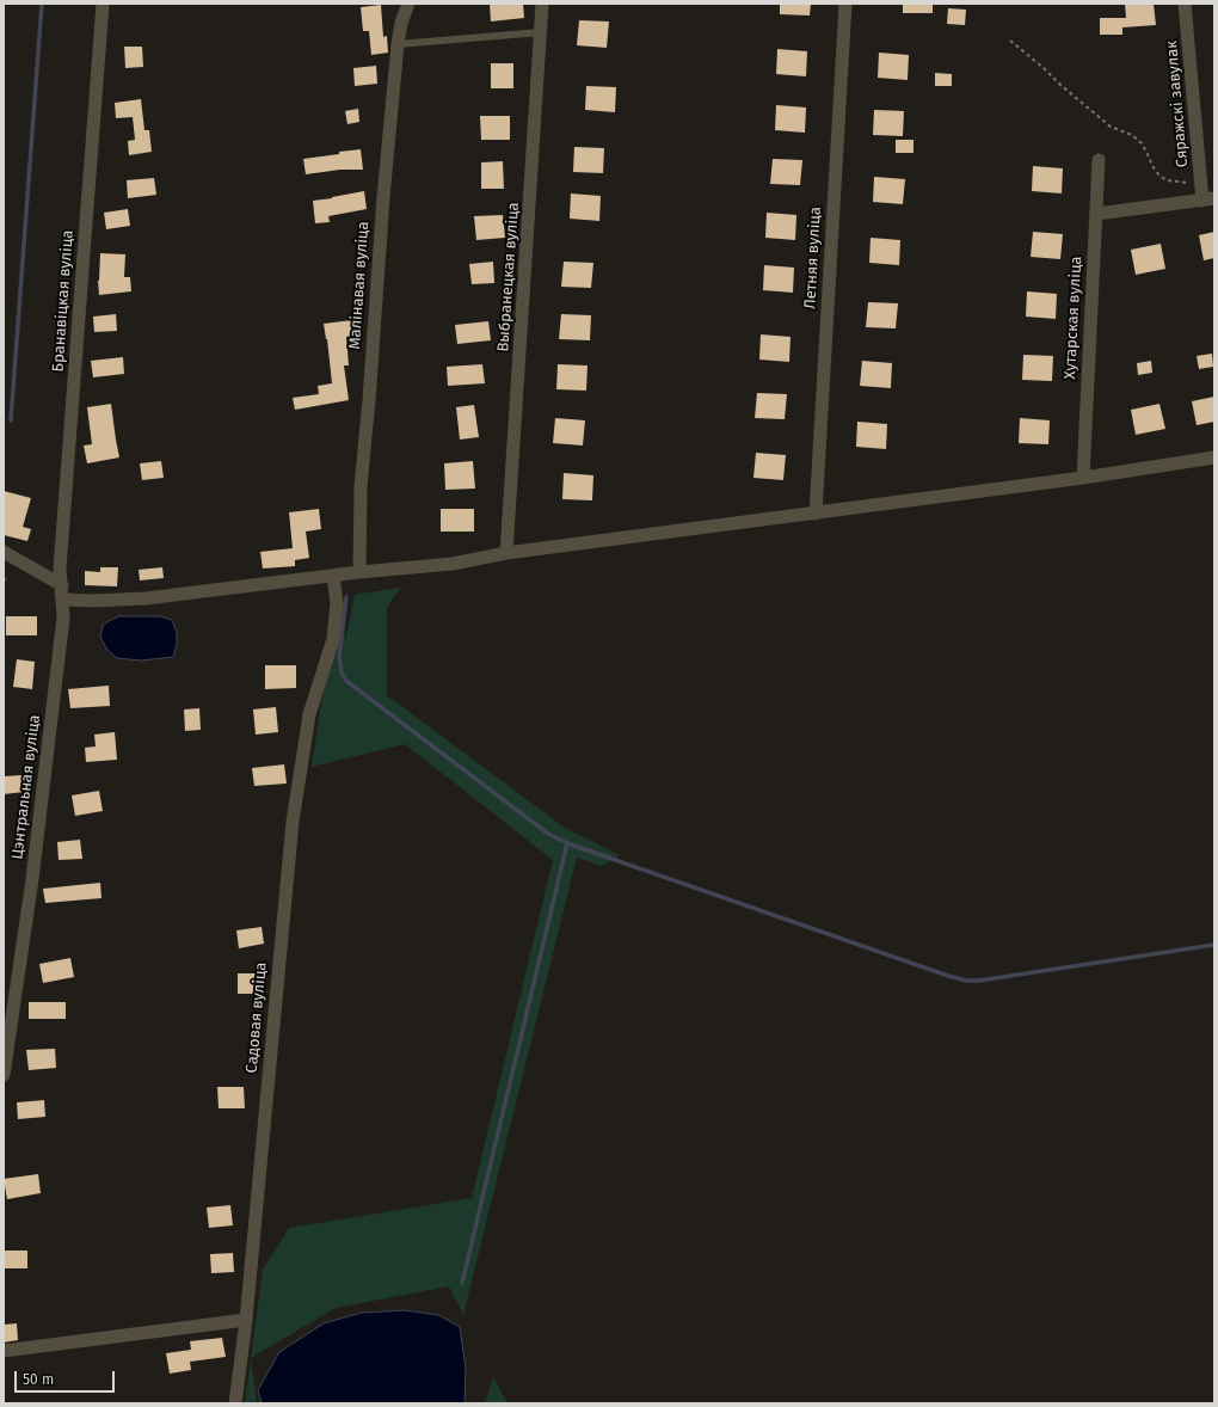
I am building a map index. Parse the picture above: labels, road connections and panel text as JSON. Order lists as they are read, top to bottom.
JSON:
{
  "streets": {
    "street": [
      "Сяражскі завулак",
      "Летняя вуліца",
      "Выбранецкая вуліца",
      "Малінавая вуліца",
      "Бранавіцкая вуліца",
      "Хутарская вуліца",
      "Цэнтральная вуліца",
      "Садовая вуліца"
    ]
  },
  "crossings": [
    ["Бранавіцкая вуліца", "Цэнтральная вуліца"]
  ],
  "scale_bar": "50 m"
}
